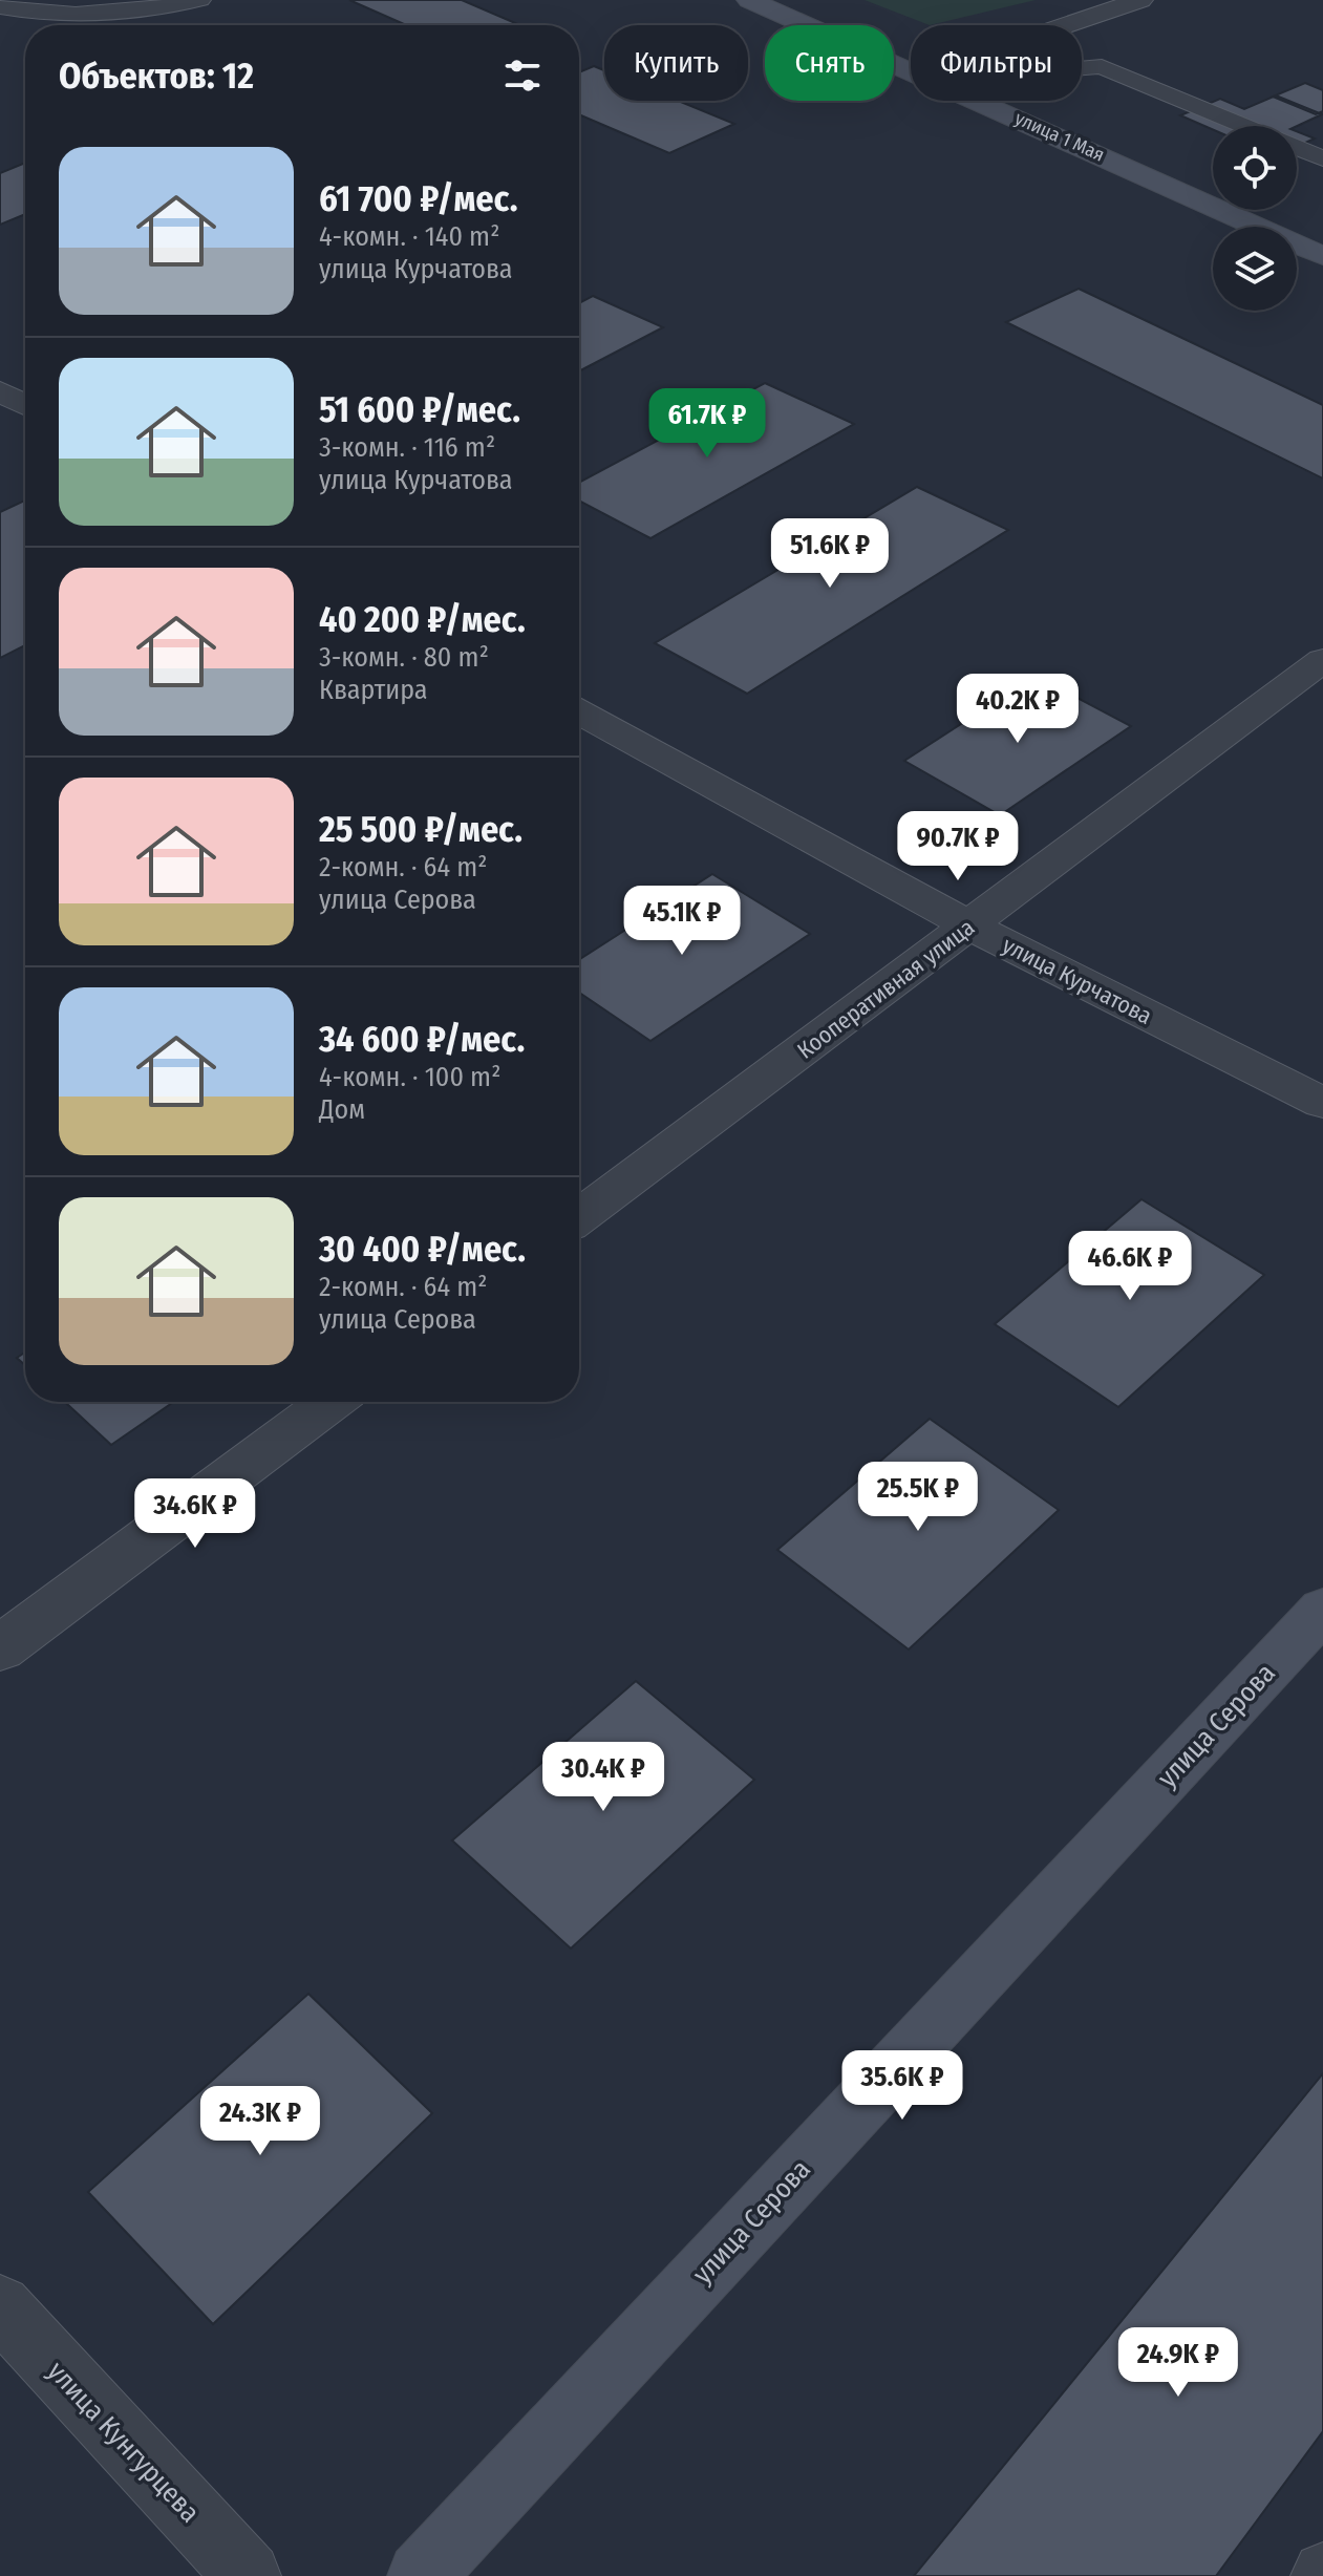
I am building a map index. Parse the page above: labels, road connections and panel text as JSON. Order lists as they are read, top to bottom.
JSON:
{
  "streets": {
    "main road": ["улица 1 Мая", "улица Серова"],
    "street": ["улица Курчатова", "Кооперативная улица", "улица Кунгурцева"]
  },
  "crossings": [
    ["улица Курчатова", "Кооперативная улица"]
  ],
  "page": {
    "chip": ["Купить", "Снять", "Фильтры"],
    "heading": "Объектов: 12",
    "list": [
      {
        "name": "61 700 ₽/мес.",
        "note": "4-комн. · 140 m² · улица Курчатова"
      },
      {
        "name": "51 600 ₽/мес.",
        "note": "3-комн. · 116 m² · улица Курчатова"
      },
      {
        "name": "40 200 ₽/мес.",
        "note": "3-комн. · 80 m² · Квартира"
      },
      {
        "name": "25 500 ₽/мес.",
        "note": "2-комн. · 64 m² · улица Серова"
      },
      {
        "name": "34 600 ₽/мес.",
        "note": "4-комн. · 100 m² · Дом"
      },
      {
        "name": "30 400 ₽/мес.",
        "note": "2-комн. · 64 m² · улица Серова"
      }
    ],
    "price": [
      "61.7K ₽",
      "51.6K ₽",
      "40.2K ₽",
      "90.7K ₽",
      "45.1K ₽",
      "46.6K ₽",
      "25.5K ₽",
      "34.6K ₽",
      "30.4K ₽",
      "35.6K ₽",
      "24.3K ₽",
      "24.9K ₽"
    ]
  }
}
